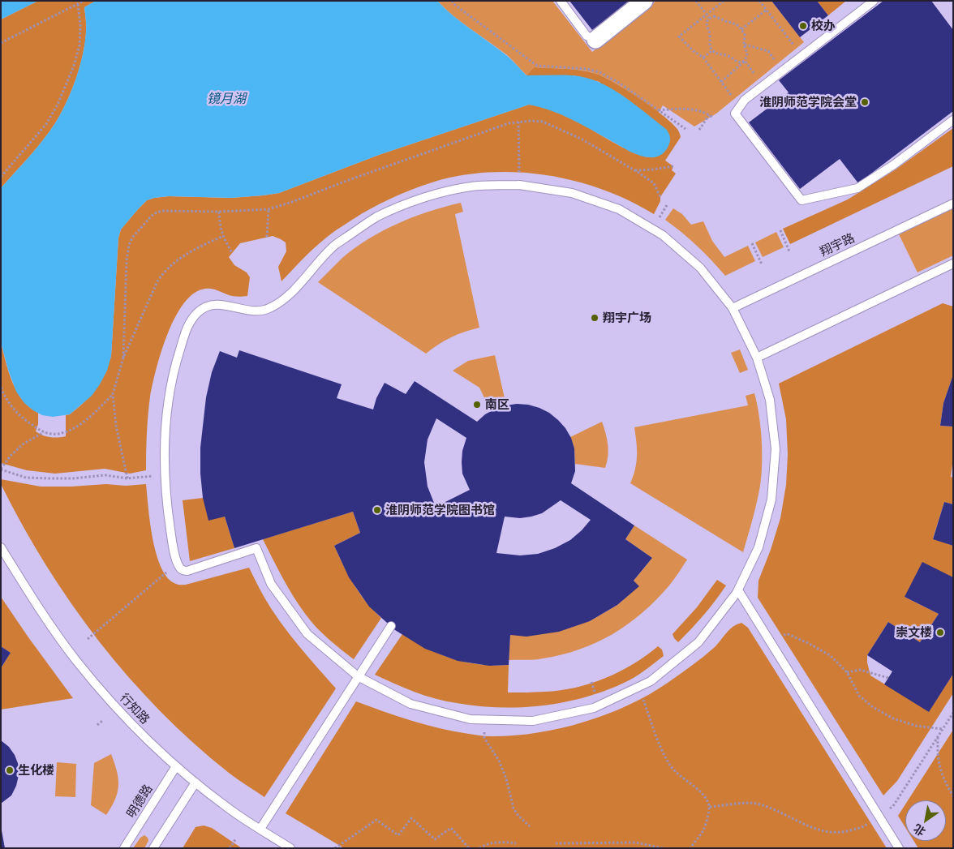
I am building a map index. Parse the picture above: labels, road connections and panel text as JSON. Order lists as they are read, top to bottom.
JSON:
{
  "streets": {
    "lane": ["翔宇路", "行知路", "明德路"]
  },
  "crossings": [
    ["行知路", "明德路"]
  ],
  "water": ["镜月湖"],
  "places": [
    "校办",
    "淮阴师范学院会堂",
    "翔宇广场",
    "南区",
    "淮阴师范学院图书馆",
    "崇文楼",
    "生化楼"
  ],
  "north": "bottom left"
}
